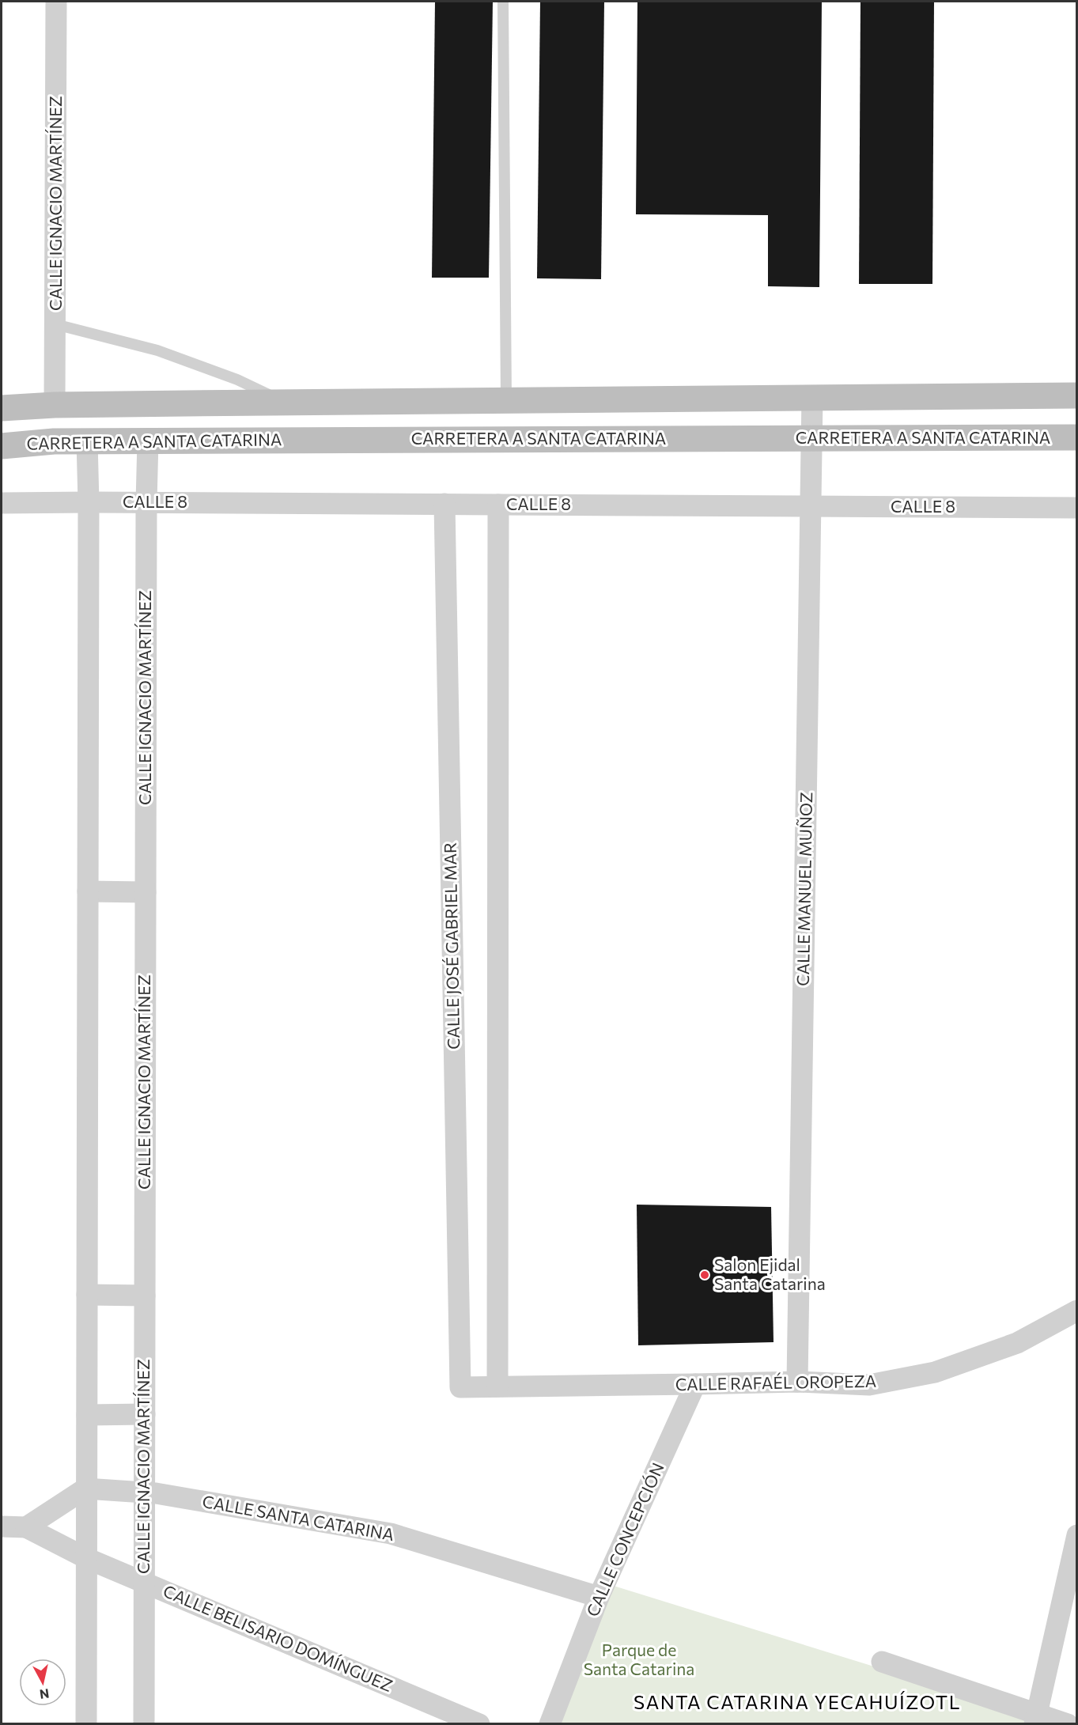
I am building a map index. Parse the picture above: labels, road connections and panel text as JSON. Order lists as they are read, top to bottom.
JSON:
{
  "streets": {
    "main road": ["CARRETERA A SANTA CATARINA"],
    "street": [
      "CALLE IGNACIO MARTÍNEZ",
      "CALLE 8",
      "CALLE MANUEL MUÑOZ",
      "CALLE JOSÉ GABRIEL MAR",
      "CALLE RAFAÉL OROPEZA",
      "CALLE SANTA CATARINA",
      "CALLE CONCEPCIÓN",
      "CALLE BELISARIO DOMÍNGUEZ"
    ]
  },
  "crossings": [
    ["CALLE IGNACIO MARTÍNEZ", "CARRETERA A SANTA CATARINA"],
    ["CALLE IGNACIO MARTÍNEZ", "CALLE 8"],
    ["CALLE IGNACIO MARTÍNEZ", "CALLE SANTA CATARINA"],
    ["CALLE IGNACIO MARTÍNEZ", "CALLE BELISARIO DOMÍNGUEZ"],
    ["CARRETERA A SANTA CATARINA", "CALLE MANUEL MUÑOZ"],
    ["CALLE 8", "CALLE MANUEL MUÑOZ"],
    ["CALLE 8", "CALLE JOSÉ GABRIEL MAR"],
    ["CALLE MANUEL MUÑOZ", "CALLE RAFAÉL OROPEZA"],
    ["CALLE JOSÉ GABRIEL MAR", "CALLE RAFAÉL OROPEZA"],
    ["CALLE RAFAÉL OROPEZA", "CALLE CONCEPCIÓN"],
    ["CALLE SANTA CATARINA", "CALLE CONCEPCIÓN"]
  ],
  "districts": ["SANTA CATARINA YECAHUÍZOTL"],
  "parks": ["Parque de Santa Catarina"],
  "places": ["Salon Ejidal Santa Catarina"],
  "north": "bottom"
}
